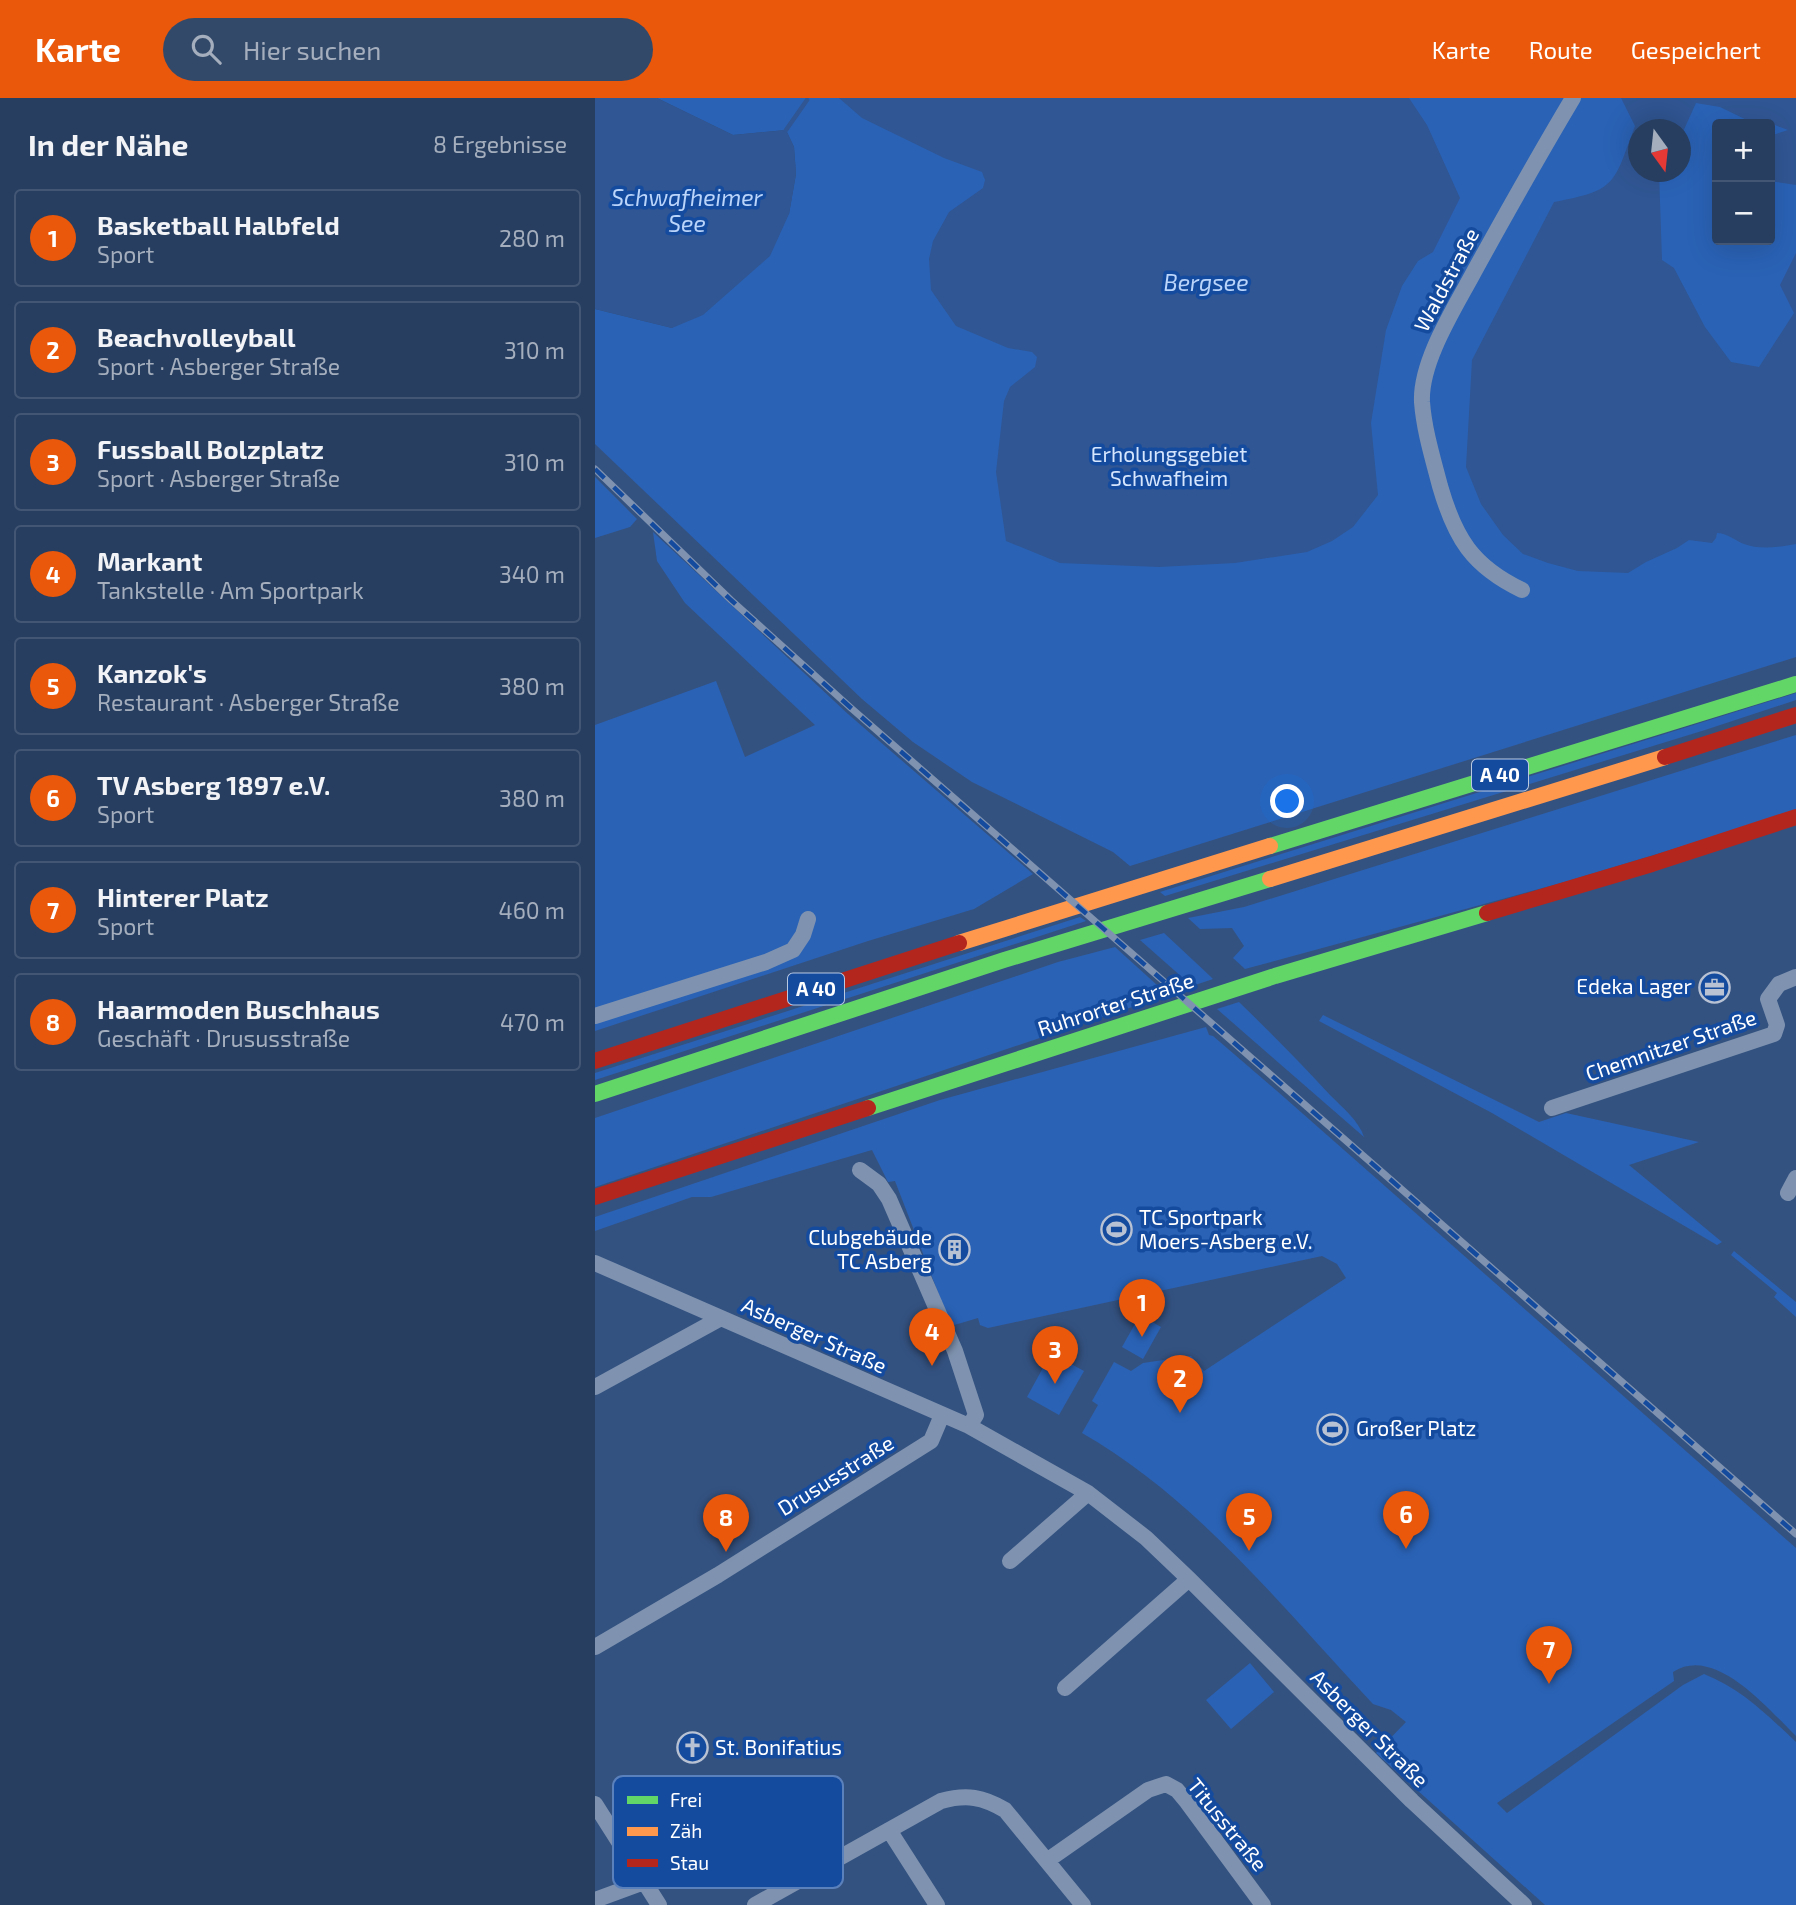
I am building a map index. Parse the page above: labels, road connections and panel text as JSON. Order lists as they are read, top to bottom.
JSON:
{
  "streets": {
    "main road": ["A 40", "Ruhrorter Straße"],
    "street": [
      "Waldstraße",
      "Chemnitzer Straße",
      "Asberger Straße",
      "Drususstraße",
      "Titusstraße"
    ]
  },
  "crossings": [
    ["Asberger Straße", "Drususstraße"]
  ],
  "water": ["Schwafheimer See", "Bergsee"],
  "parks": ["Erholungsgebiet Schwafheim"],
  "places": {
    "office": ["Edeka Lager"],
    "sports": ["TC Sportpark Moers-Asberg e.V.", "Großer Platz"],
    "building": ["Clubgebäude TC Asberg"],
    "church": ["St. Bonifatius"]
  },
  "legend": ["Frei", "Zäh", "Stau"],
  "north": "bottom",
  "page": {
    "header": "Karte",
    "search": "Hier suchen",
    "nav": ["Karte", "Route", "Gespeichert"],
    "heading": ["In der Nähe", "8 Ergebnisse"],
    "map_buttons": ["+", "−"],
    "list": [
      {
        "mark": "1",
        "name": "Basketball Halbfeld",
        "note": "Sport",
        "value": "280 m"
      },
      {
        "mark": "2",
        "name": "Beachvolleyball",
        "note": "Sport · Asberger Straße",
        "value": "310 m"
      },
      {
        "mark": "3",
        "name": "Fussball Bolzplatz",
        "note": "Sport · Asberger Straße",
        "value": "310 m"
      },
      {
        "mark": "4",
        "name": "Markant",
        "note": "Tankstelle · Am Sportpark",
        "value": "340 m"
      },
      {
        "mark": "5",
        "name": "Kanzok's",
        "note": "Restaurant · Asberger Straße",
        "value": "380 m"
      },
      {
        "mark": "6",
        "name": "TV Asberg 1897 e.V.",
        "note": "Sport",
        "value": "380 m"
      },
      {
        "mark": "7",
        "name": "Hinterer Platz",
        "note": "Sport",
        "value": "460 m"
      },
      {
        "mark": "8",
        "name": "Haarmoden Buschhaus",
        "note": "Geschäft · Drususstraße",
        "value": "470 m"
      }
    ],
    "pins": [
      "1",
      "4",
      "3",
      "2",
      "6",
      "5",
      "8",
      "7"
    ]
  }
}
